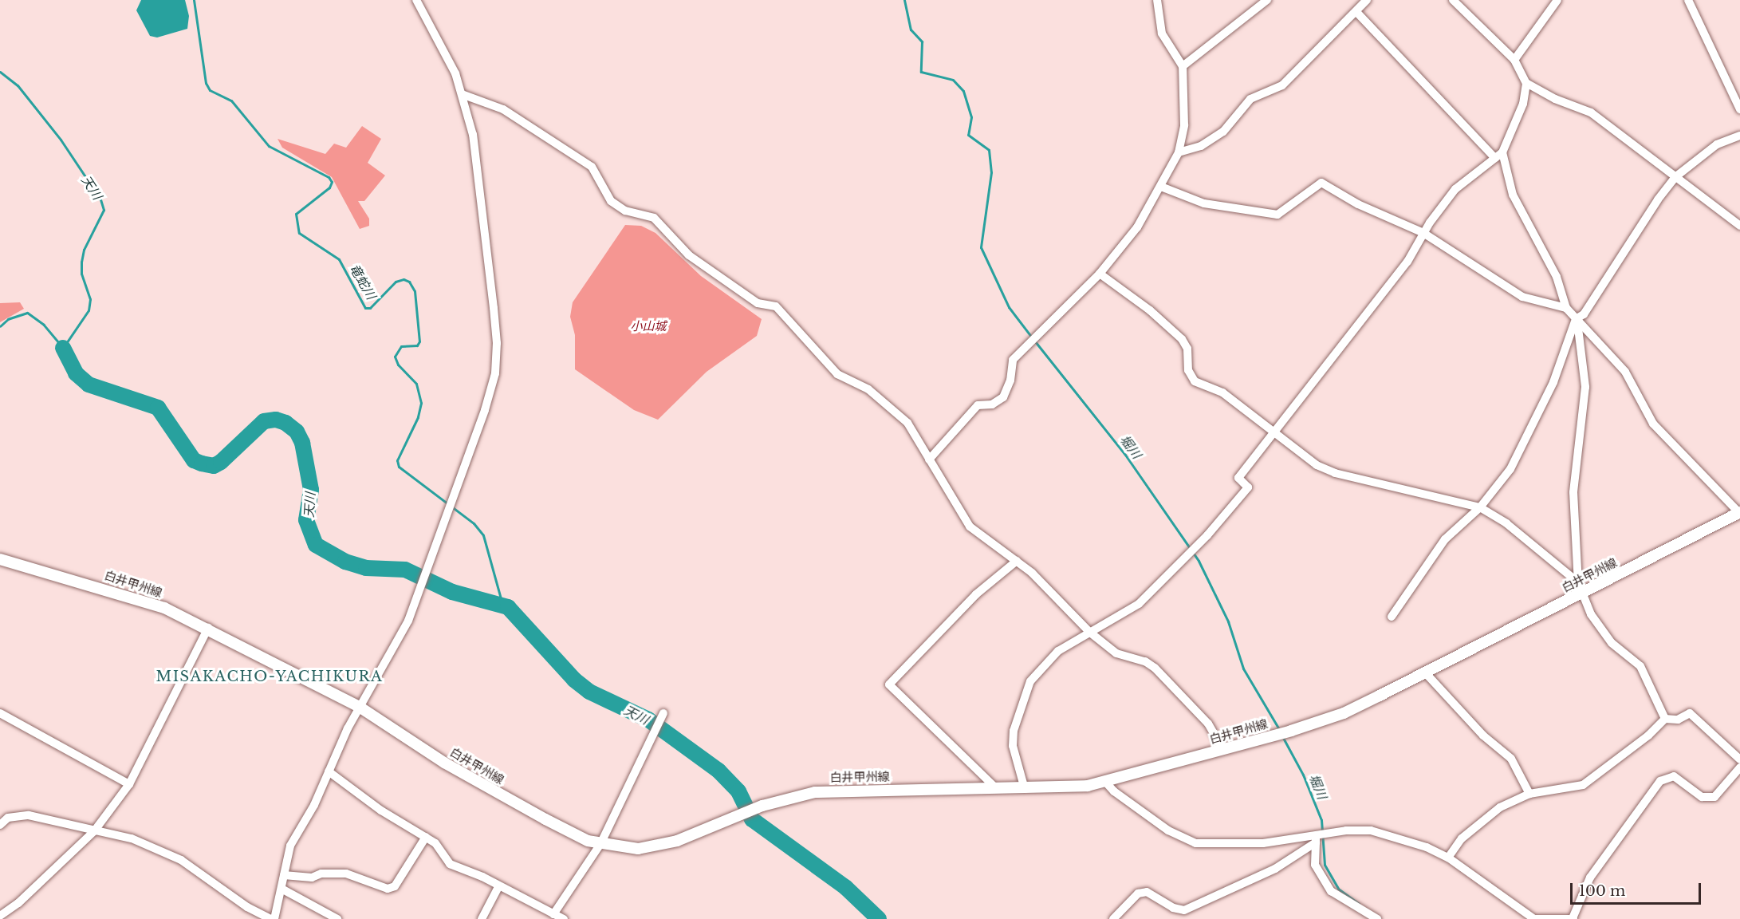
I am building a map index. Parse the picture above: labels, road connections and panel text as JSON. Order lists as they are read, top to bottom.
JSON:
{
  "streets": {
    "main road": ["白井甲州線"]
  },
  "districts": ["MISAKACHO-YACHIKURA"],
  "water": ["天川", "竜蛇川", "堀川"],
  "parks": ["小山城"],
  "scale_bar": "100 m"
}
